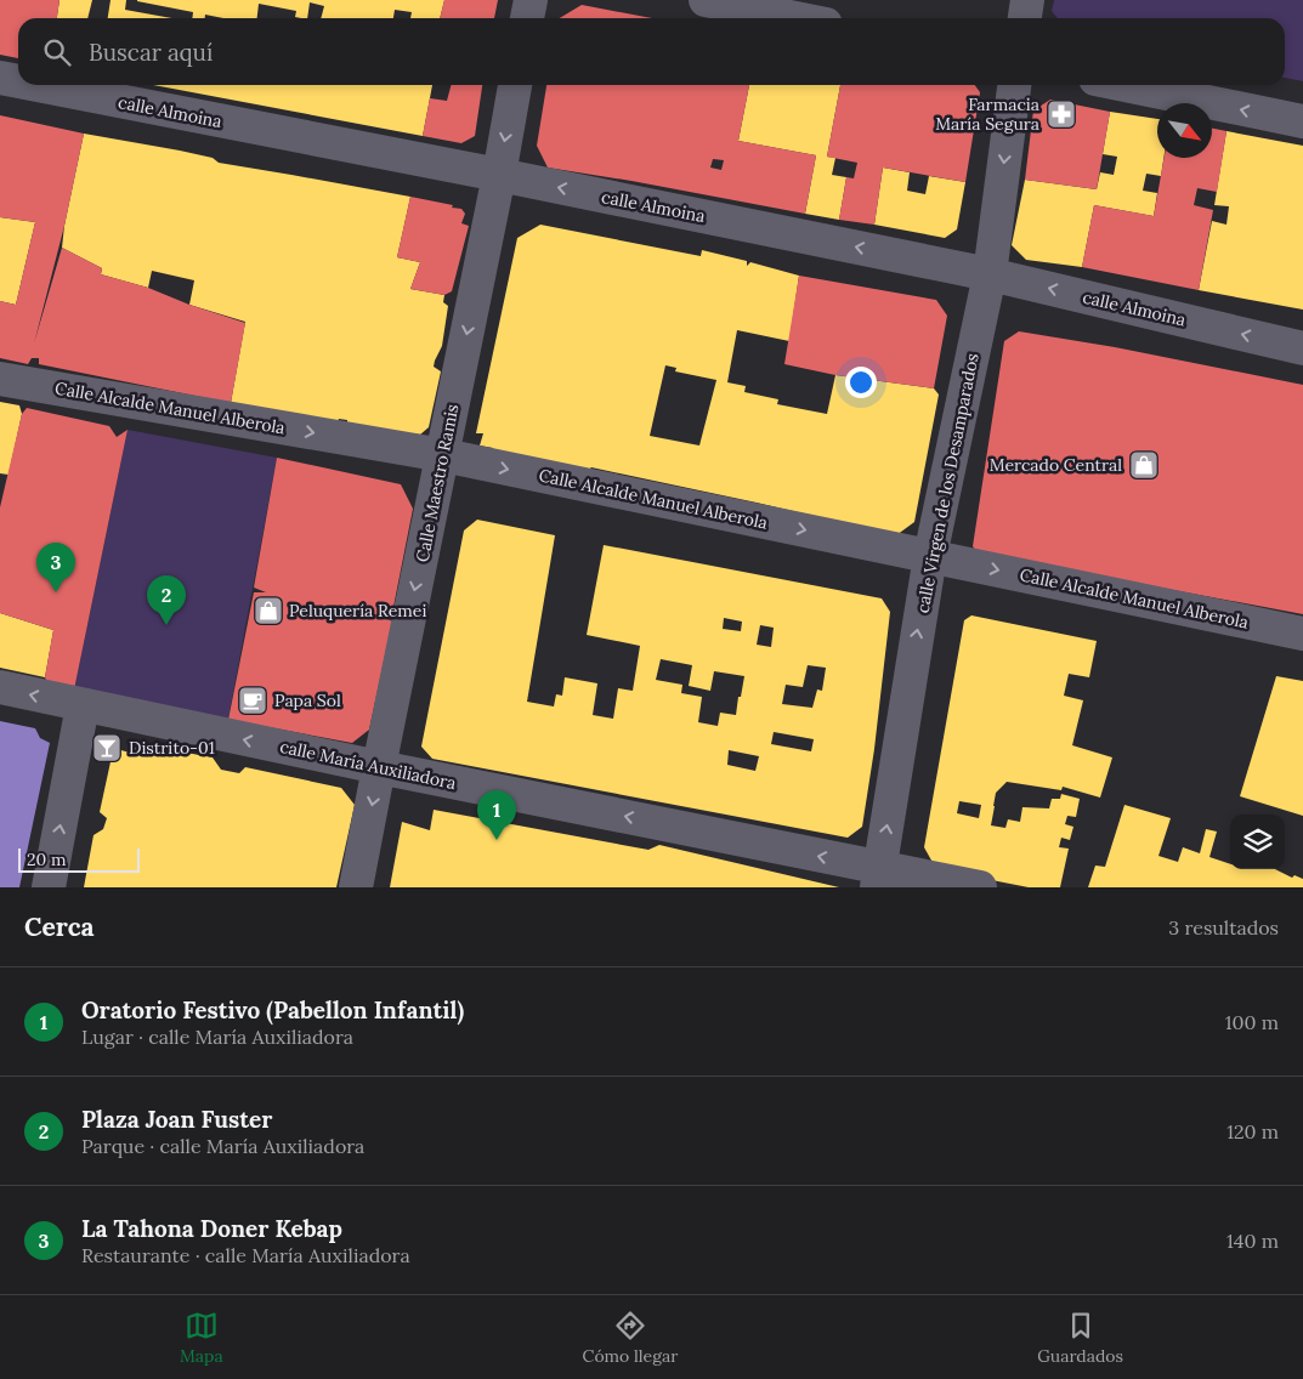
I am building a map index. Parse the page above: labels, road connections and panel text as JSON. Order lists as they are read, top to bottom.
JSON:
{
  "streets": {
    "street": [
      "calle Almoina",
      "Calle Alcalde Manuel Alberola",
      "Calle Maestro Ramis",
      "calle Virgen de los Desamparados",
      "calle María Auxiliadora"
    ]
  },
  "crossings": [
    ["calle Almoina", "Calle Maestro Ramis"],
    ["calle Almoina", "calle Virgen de los Desamparados"],
    ["Calle Alcalde Manuel Alberola", "Calle Maestro Ramis"],
    ["Calle Alcalde Manuel Alberola", "calle Virgen de los Desamparados"],
    ["Calle Maestro Ramis", "calle María Auxiliadora"],
    ["calle Virgen de los Desamparados", "calle María Auxiliadora"]
  ],
  "one_way": ["Calle Alcalde Manuel Alberola", "Calle Maestro Ramis", "calle María Auxiliadora"],
  "places": {
    "pharmacy": ["Farmacia María Segura"],
    "shop": ["Mercado Central", "Peluquería Remei"],
    "cafe": ["Papa Sol"],
    "bar": ["Distrito-01"]
  },
  "scale_bar": "20 m",
  "north": "bottom right",
  "page": {
    "search": "Buscar aquí",
    "pins": ["3", "2", "1"],
    "scale": "20 m",
    "heading": ["Cerca", "3 resultados"],
    "list": [
      {
        "mark": "1",
        "name": "Oratorio Festivo (Pabellon Infantil)",
        "note": "Lugar · calle María Auxiliadora",
        "value": "100 m"
      },
      {
        "mark": "2",
        "name": "Plaza Joan Fuster",
        "note": "Parque · calle María Auxiliadora",
        "value": "120 m"
      },
      {
        "mark": "3",
        "name": "La Tahona Doner Kebap",
        "note": "Restaurante · calle María Auxiliadora",
        "value": "140 m"
      }
    ],
    "nav": ["Mapa", "Cómo llegar", "Guardados"]
  }
}
